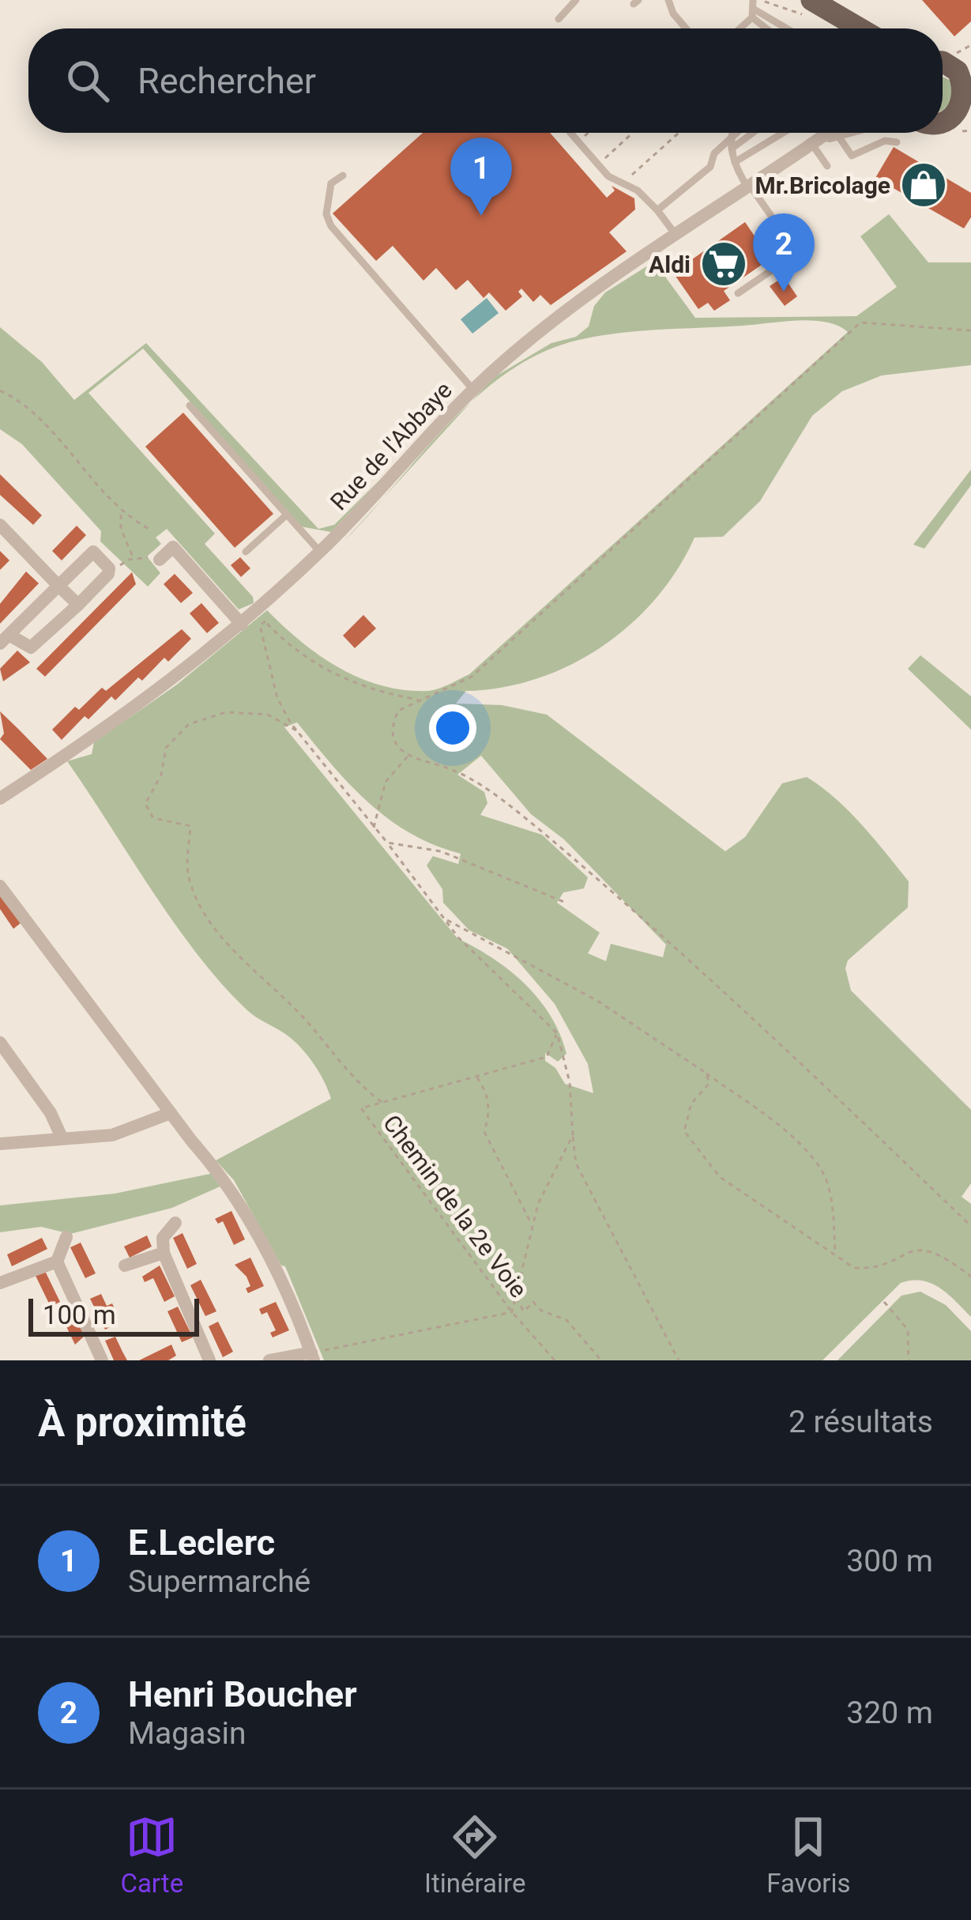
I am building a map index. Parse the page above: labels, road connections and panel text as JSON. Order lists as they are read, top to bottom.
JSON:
{
  "streets": {
    "street": ["Rue de l'Abbaye"],
    "path": ["Chemin de la 2e Voie"]
  },
  "places": {
    "shop": ["Mr.Bricolage"],
    "supermarket": ["Aldi"]
  },
  "scale_bar": "100 m",
  "page": {
    "search": "Rechercher",
    "pins": ["1", "2"],
    "scale": "100 m",
    "heading": ["À proximité", "2 résultats"],
    "list": [
      {
        "mark": "1",
        "name": "E.Leclerc",
        "note": "Supermarché",
        "value": "300 m"
      },
      {
        "mark": "2",
        "name": "Henri Boucher",
        "note": "Magasin",
        "value": "320 m"
      }
    ],
    "nav": ["Carte", "Itinéraire", "Favoris"]
  }
}
